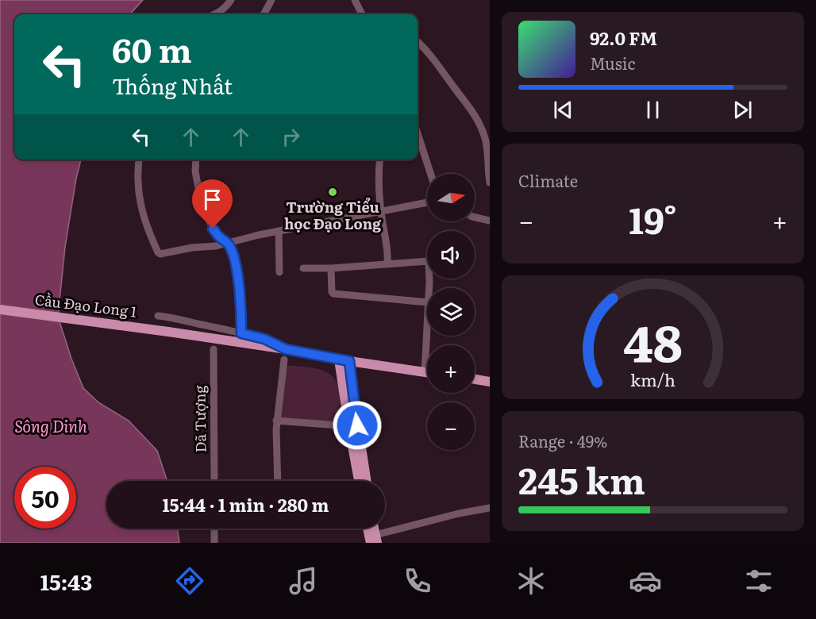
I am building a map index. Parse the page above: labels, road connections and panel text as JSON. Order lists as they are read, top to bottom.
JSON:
{
  "streets": {
    "main road": ["Cầu Đạo Long 1"],
    "street": ["Dã Tượng"]
  },
  "water": ["Sông Dinh"],
  "places": ["Trường Tiểu học Đạo Long"],
  "north": "right",
  "page": {
    "turn": ["60 m", "Thống Nhất"],
    "song": ["92.0 FM", "Music"],
    "tile": [
      "Climate",
      ["Range · 49%", "245 km"]
    ],
    "map_buttons": ["+", "−"],
    "heat": ["−", "19°", "+"],
    "limit": "50",
    "trip": "15:44 · 1 min · 280 m",
    "tabs": "15:43",
    "gauge": ["48", "km/h"]
  }
}
